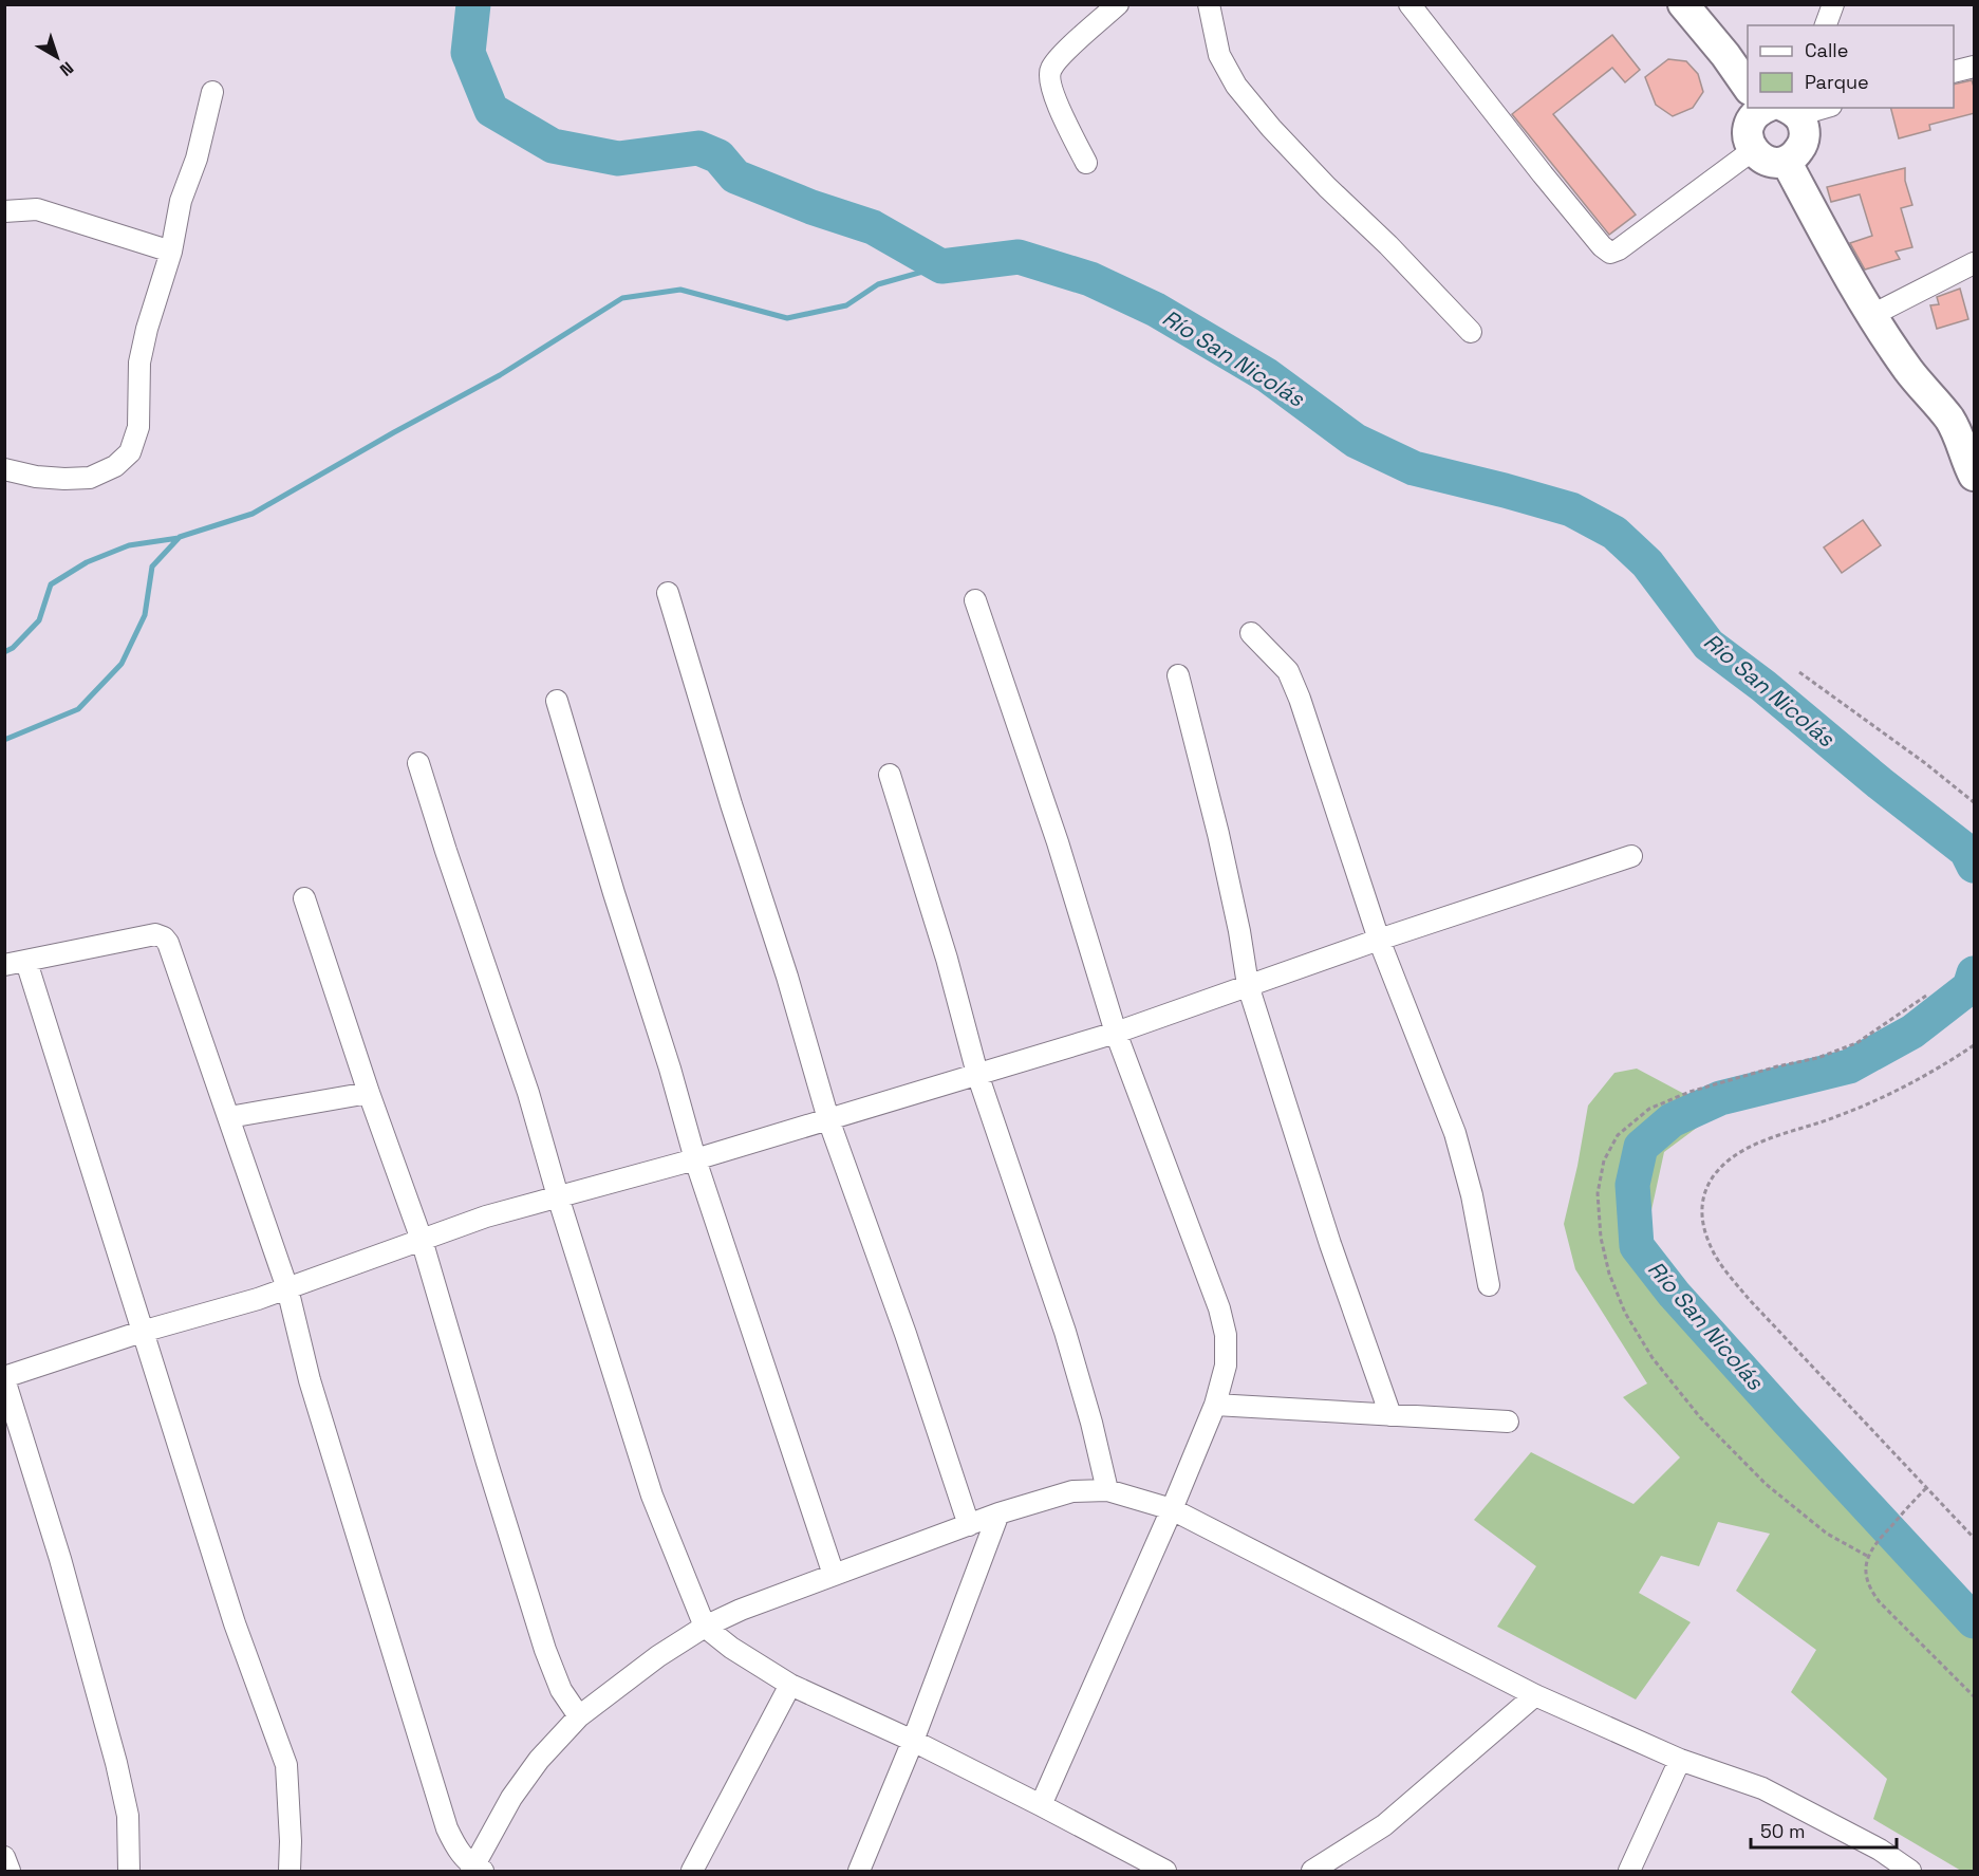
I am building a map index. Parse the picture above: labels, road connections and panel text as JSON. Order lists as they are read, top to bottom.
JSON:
{
  "water": ["Río San Nicolás"],
  "legend": ["Calle", "Parque"],
  "scale_bar": "50 m",
  "north": "bottom right"
}
